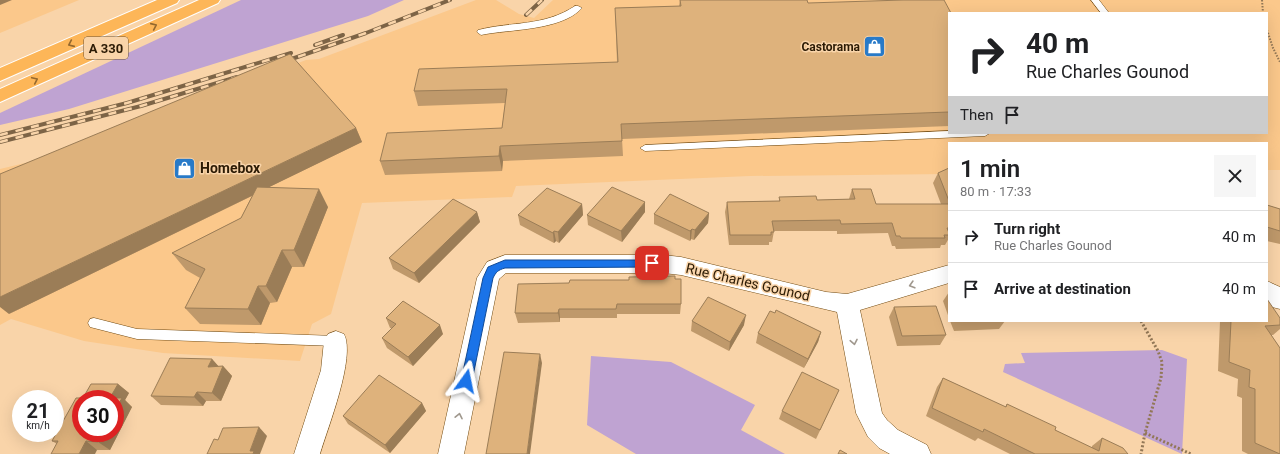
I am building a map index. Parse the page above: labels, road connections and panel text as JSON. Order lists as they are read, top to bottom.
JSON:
{
  "streets": {
    "highway": ["A 330"],
    "street": ["Rue Charles Gounod"]
  },
  "places": {
    "shop": ["Castorama", "Homebox"]
  },
  "page": {
    "turn": ["40 m", "Rue Charles Gounod"],
    "then": "Then",
    "heading": ["1 min", "80 m · 17:33"],
    "list": [
      {
        "name": "Turn right",
        "note": "Rue Charles Gounod",
        "value": "40 m"
      },
      {
        "name": "Arrive at destination",
        "value": "40 m"
      }
    ],
    "speed": "21 km/h",
    "limit": "30"
  }
}
